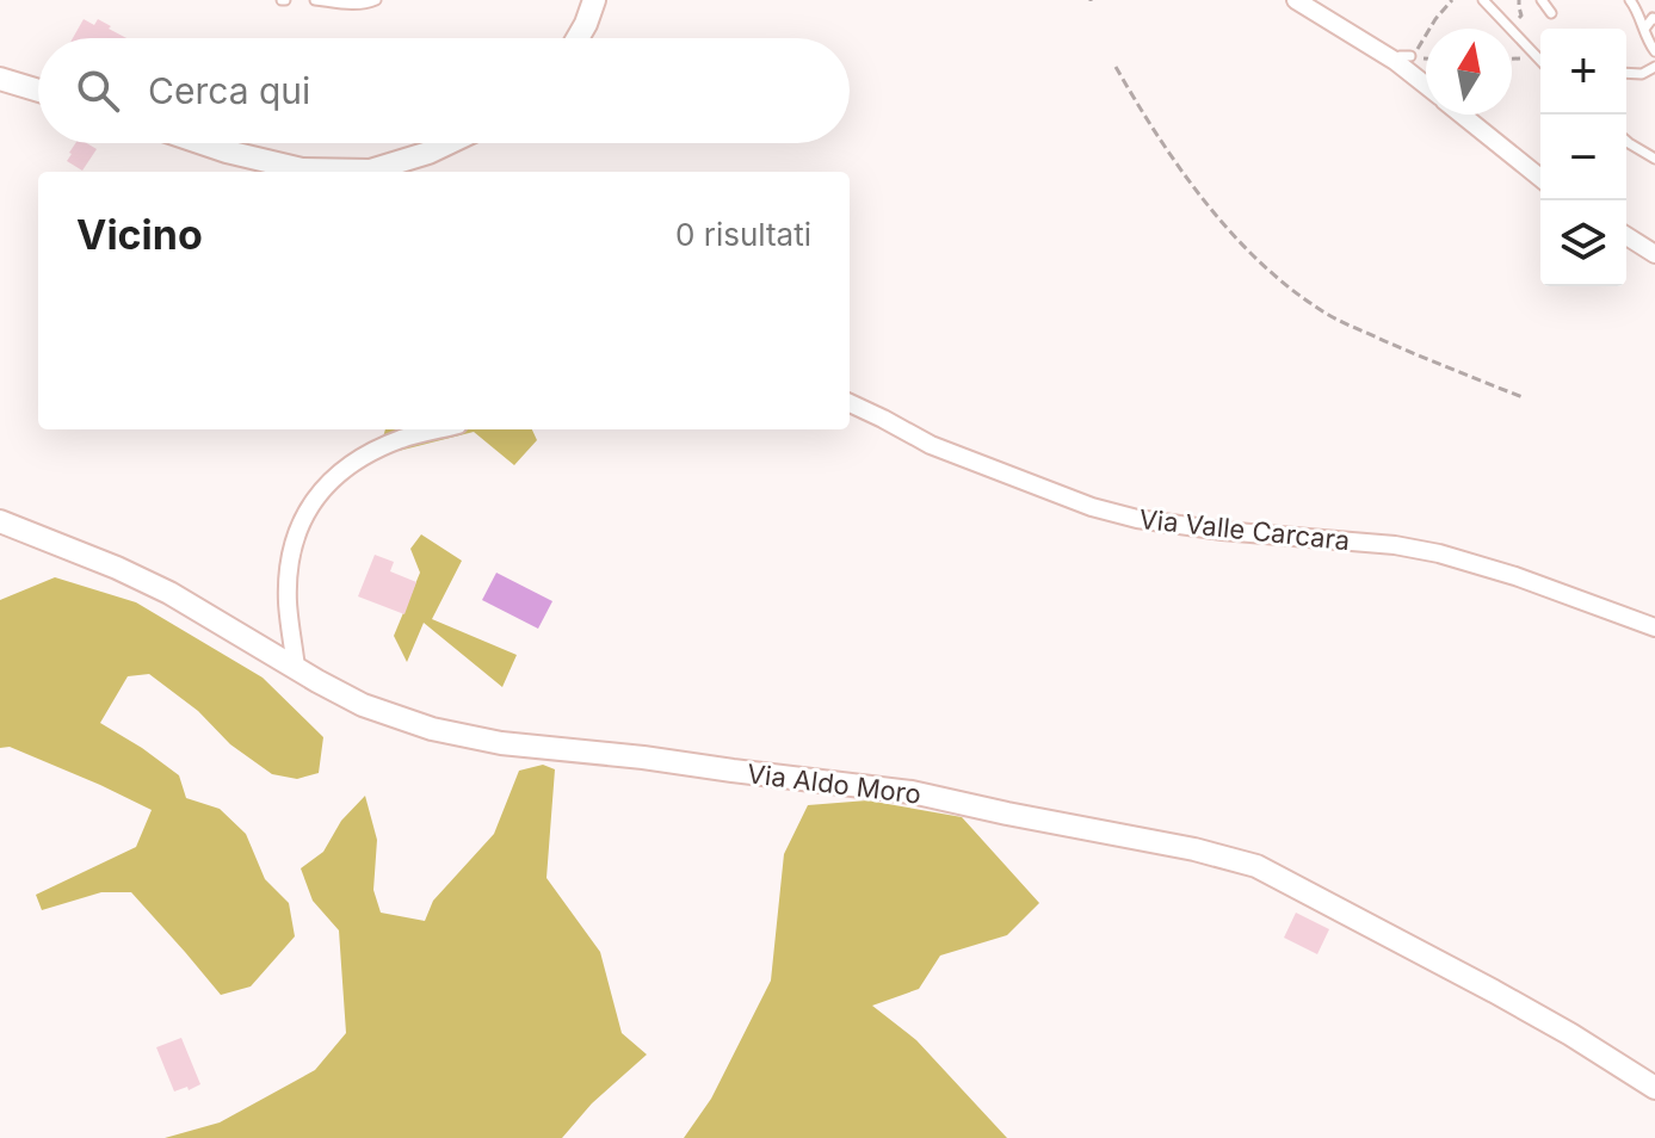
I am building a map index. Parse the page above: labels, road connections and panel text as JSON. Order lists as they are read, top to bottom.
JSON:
{
  "streets": {
    "main road": ["Via Aldo Moro"],
    "street": ["Via Valle Carcara"]
  },
  "north": "top",
  "page": {
    "map_buttons": ["+", "−"],
    "search": "Cerca qui",
    "heading": ["Vicino", "0 risultati"]
  }
}
